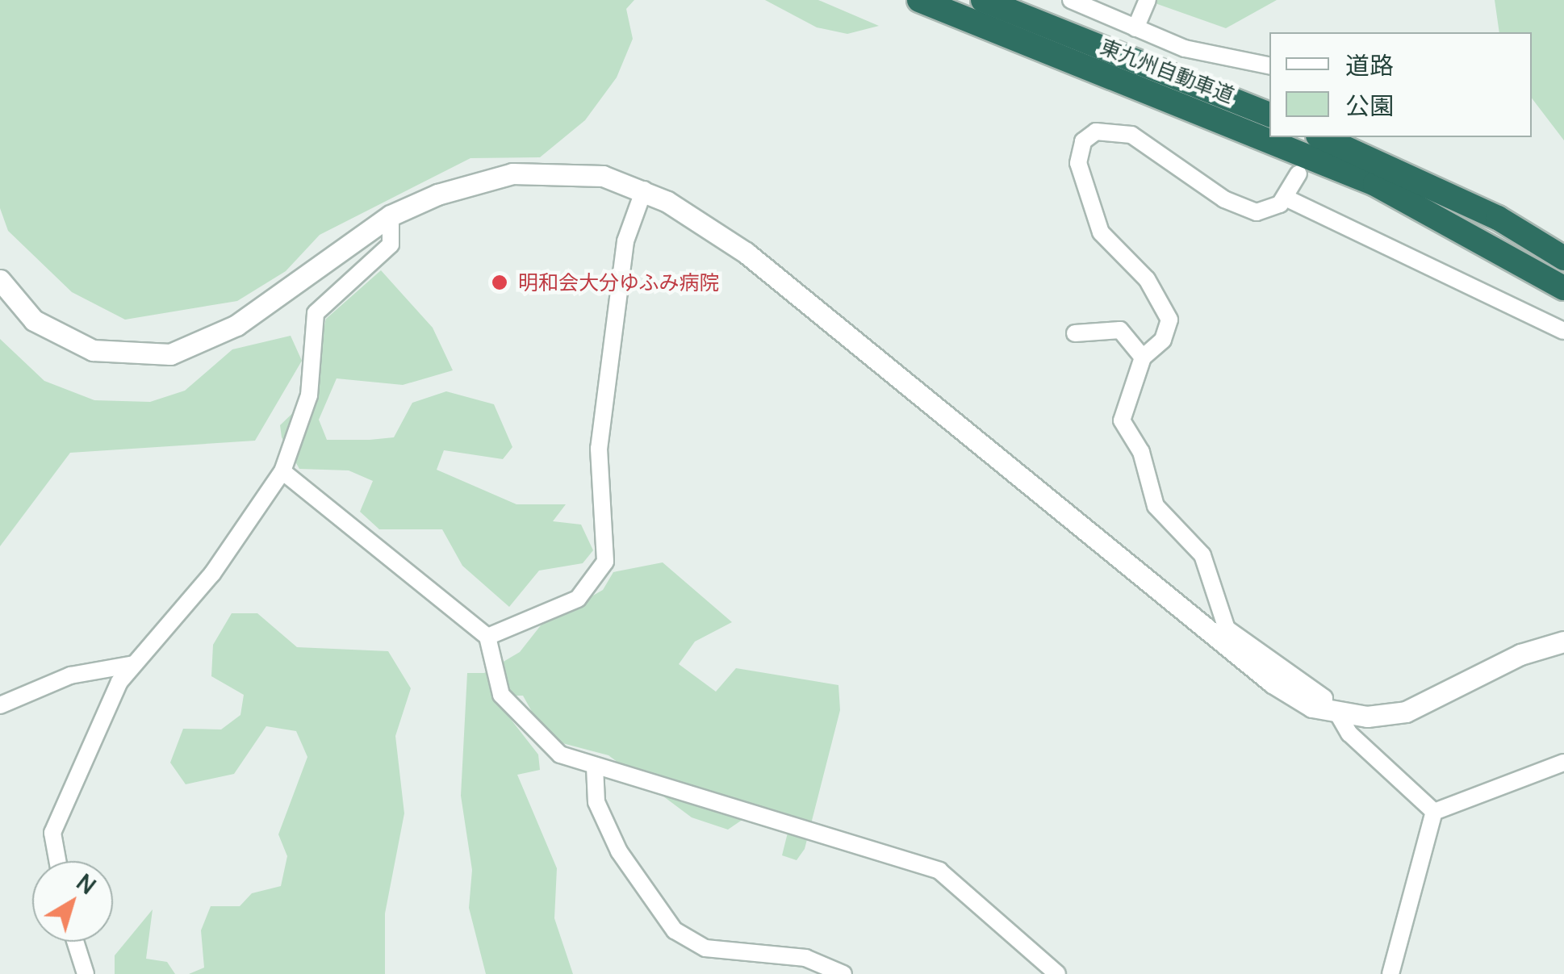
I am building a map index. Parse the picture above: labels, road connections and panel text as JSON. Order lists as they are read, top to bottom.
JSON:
{
  "streets": {
    "highway": ["東九州自動車道"]
  },
  "places": ["明和会大分ゆふみ病院"],
  "legend": ["道路", "公園"],
  "north": "top right"
}
